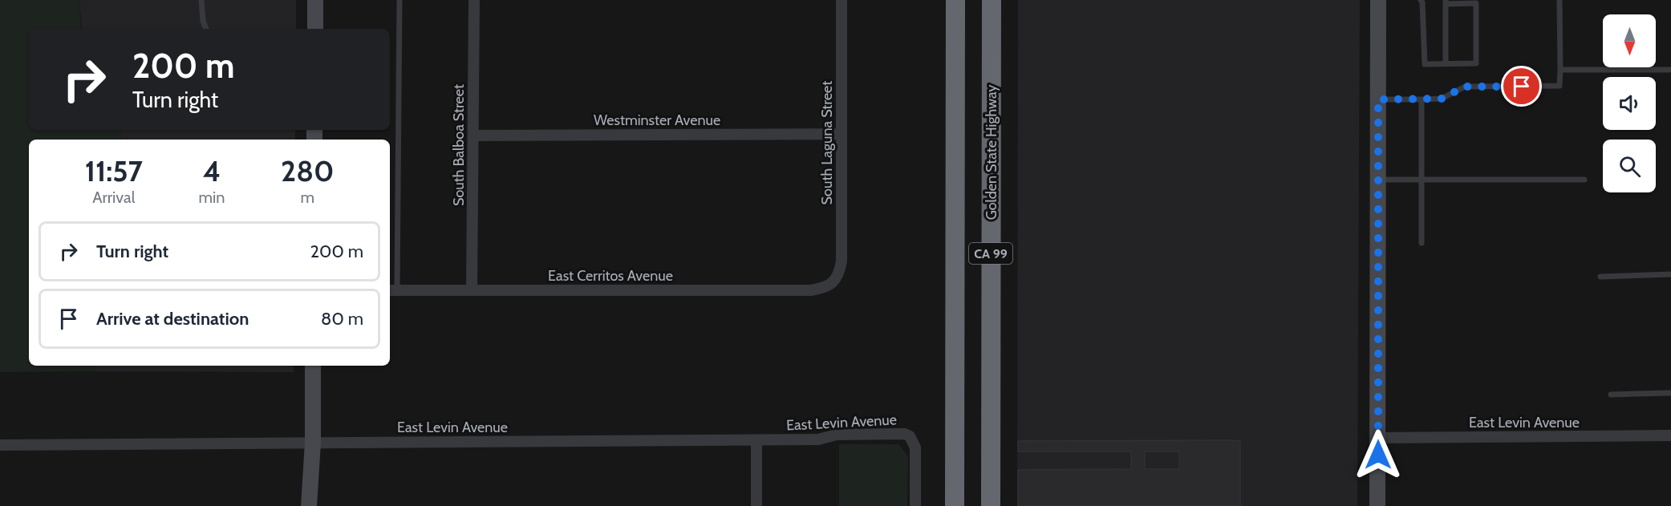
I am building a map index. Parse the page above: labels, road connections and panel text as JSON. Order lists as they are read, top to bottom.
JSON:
{
  "streets": {
    "highway": ["Golden State Highway", "CA 99"],
    "street": [
      "Westminster Avenue",
      "South Laguna Street",
      "South Balboa Street",
      "East Cerritos Avenue",
      "East Levin Avenue"
    ]
  },
  "crossings": [
    ["Westminster Avenue", "South Laguna Street"],
    ["Westminster Avenue", "South Balboa Street"],
    ["South Laguna Street", "East Cerritos Avenue"],
    ["South Balboa Street", "East Cerritos Avenue"]
  ],
  "north": "bottom",
  "page": {
    "turn": ["200 m", "Turn right"],
    "eta": [
      "11:57",
      "Arrival",
      "4",
      "min",
      "280",
      "m"
    ],
    "list": [
      {
        "name": "Turn right",
        "value": "200 m"
      },
      {
        "name": "Arrive at destination",
        "value": "80 m"
      }
    ]
  }
}
